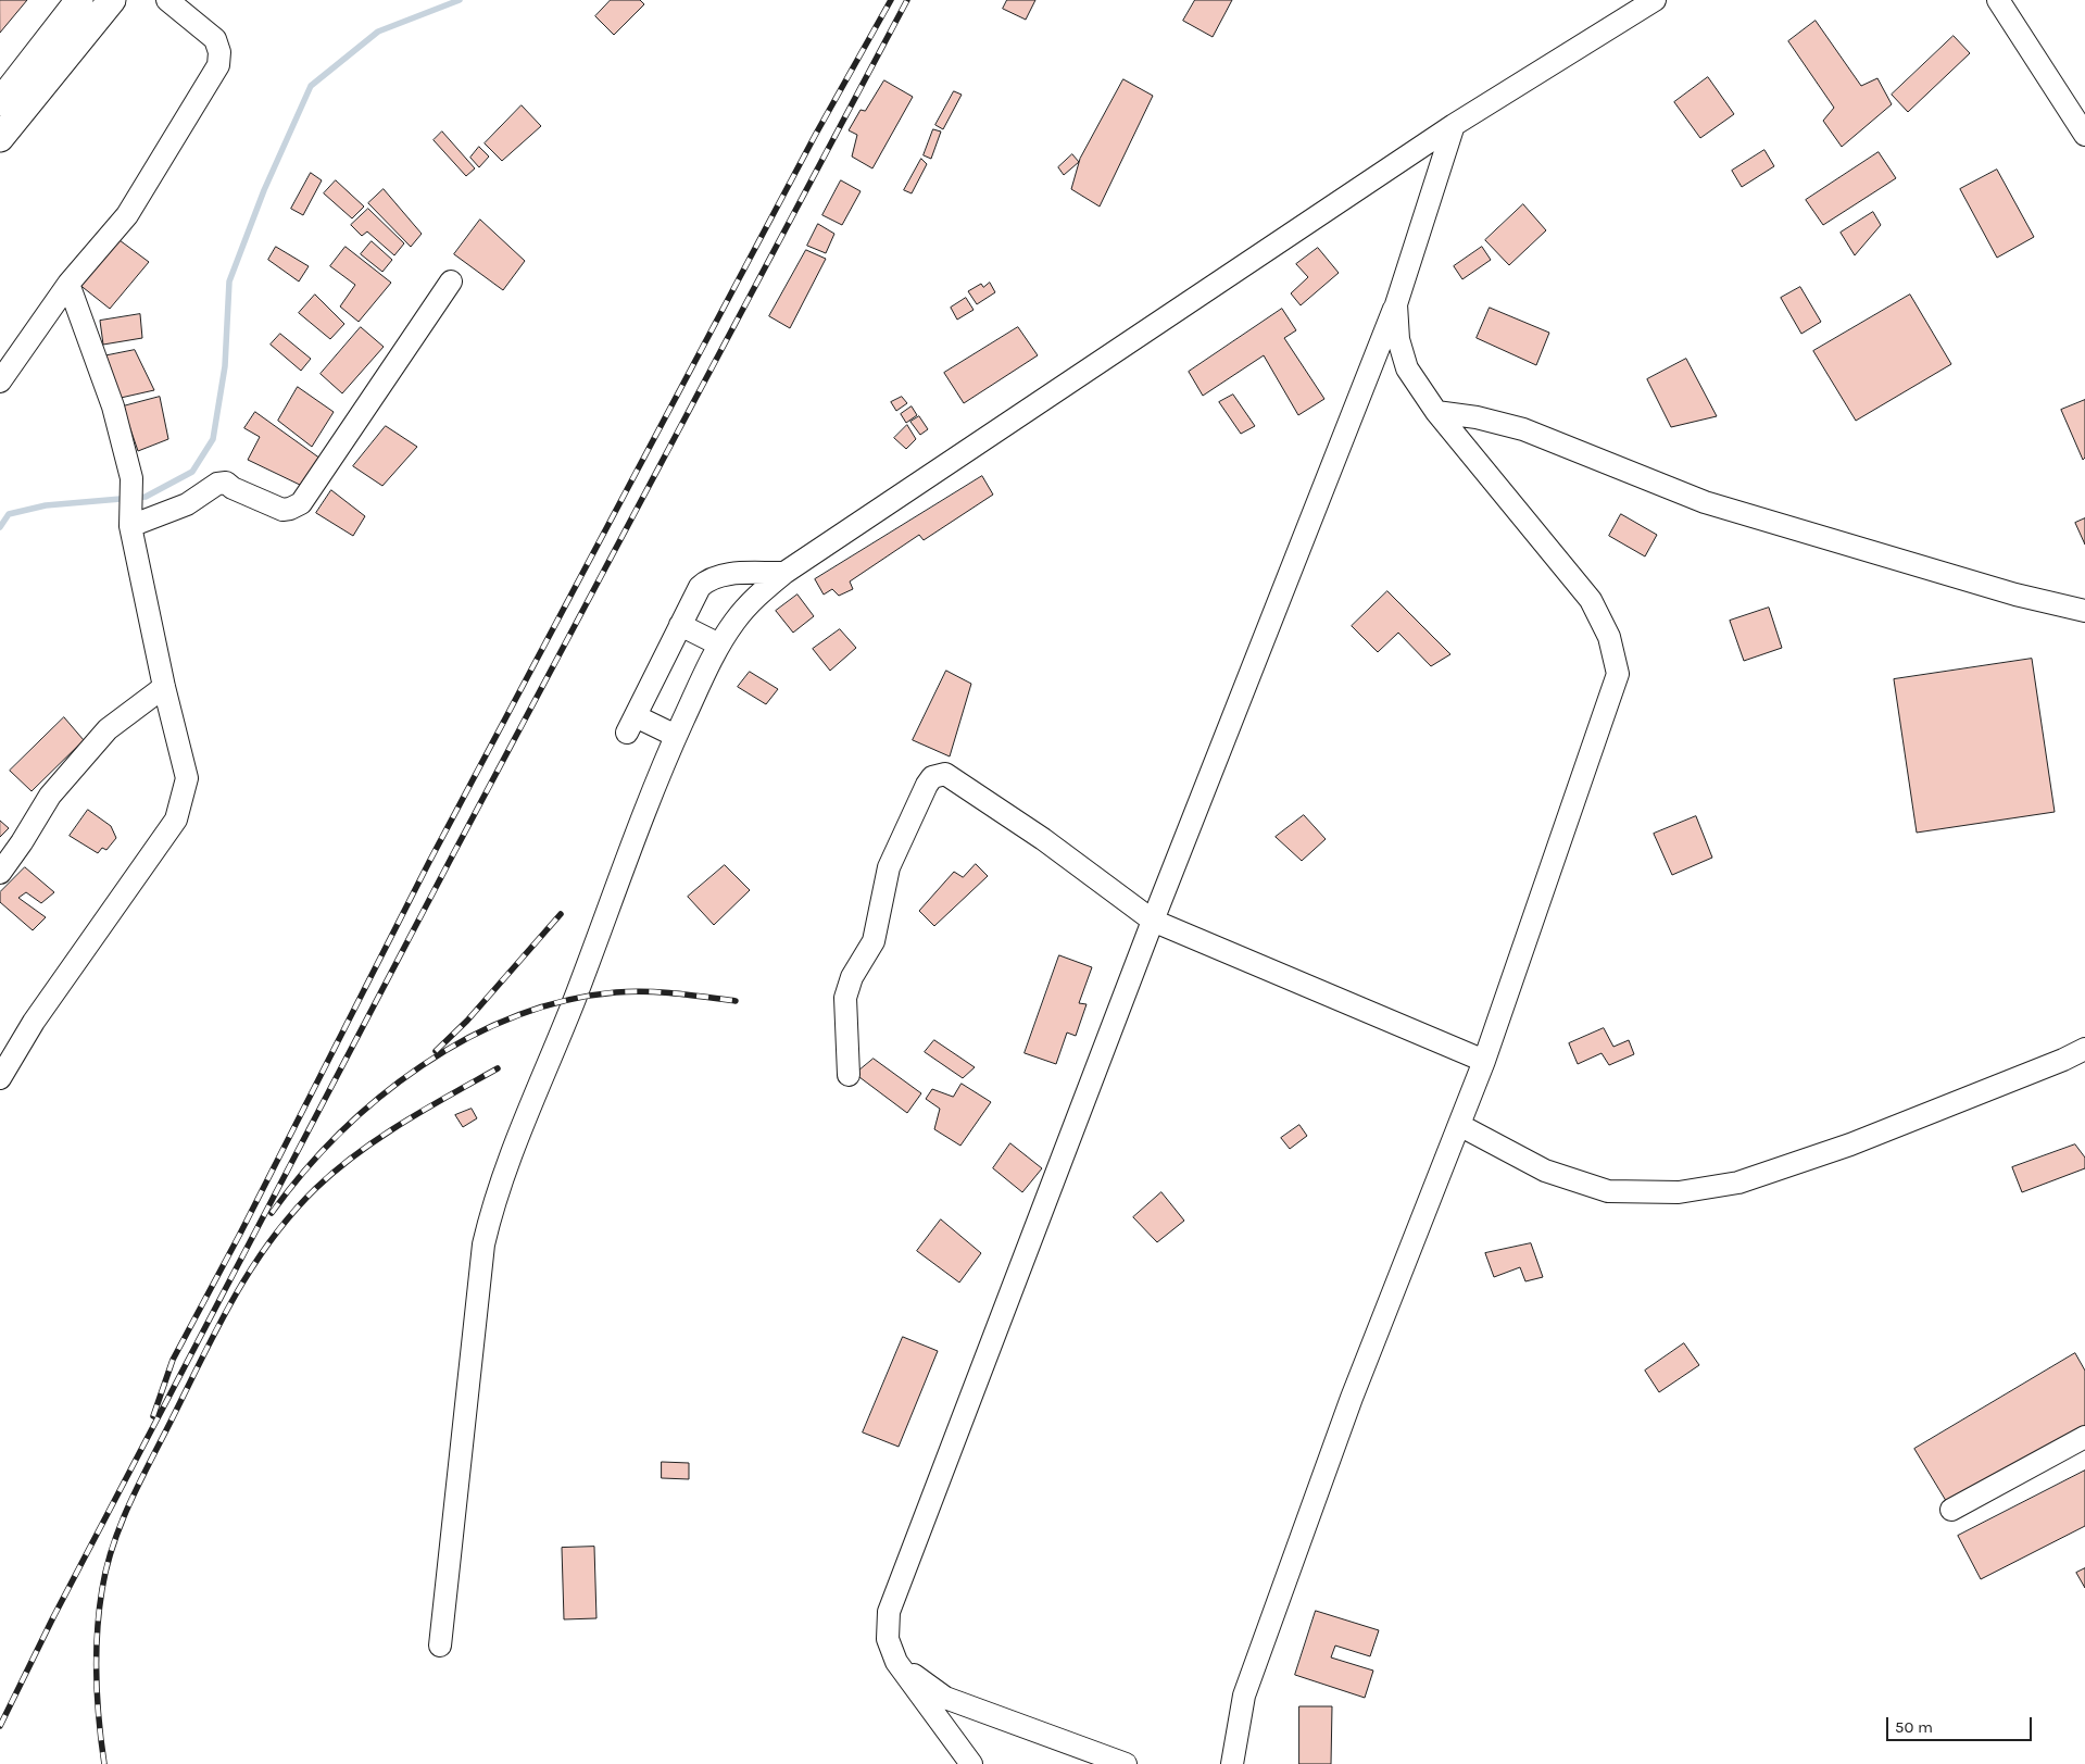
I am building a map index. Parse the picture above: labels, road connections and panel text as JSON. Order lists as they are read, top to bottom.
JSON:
{
  "scale_bar": "50 m"
}
